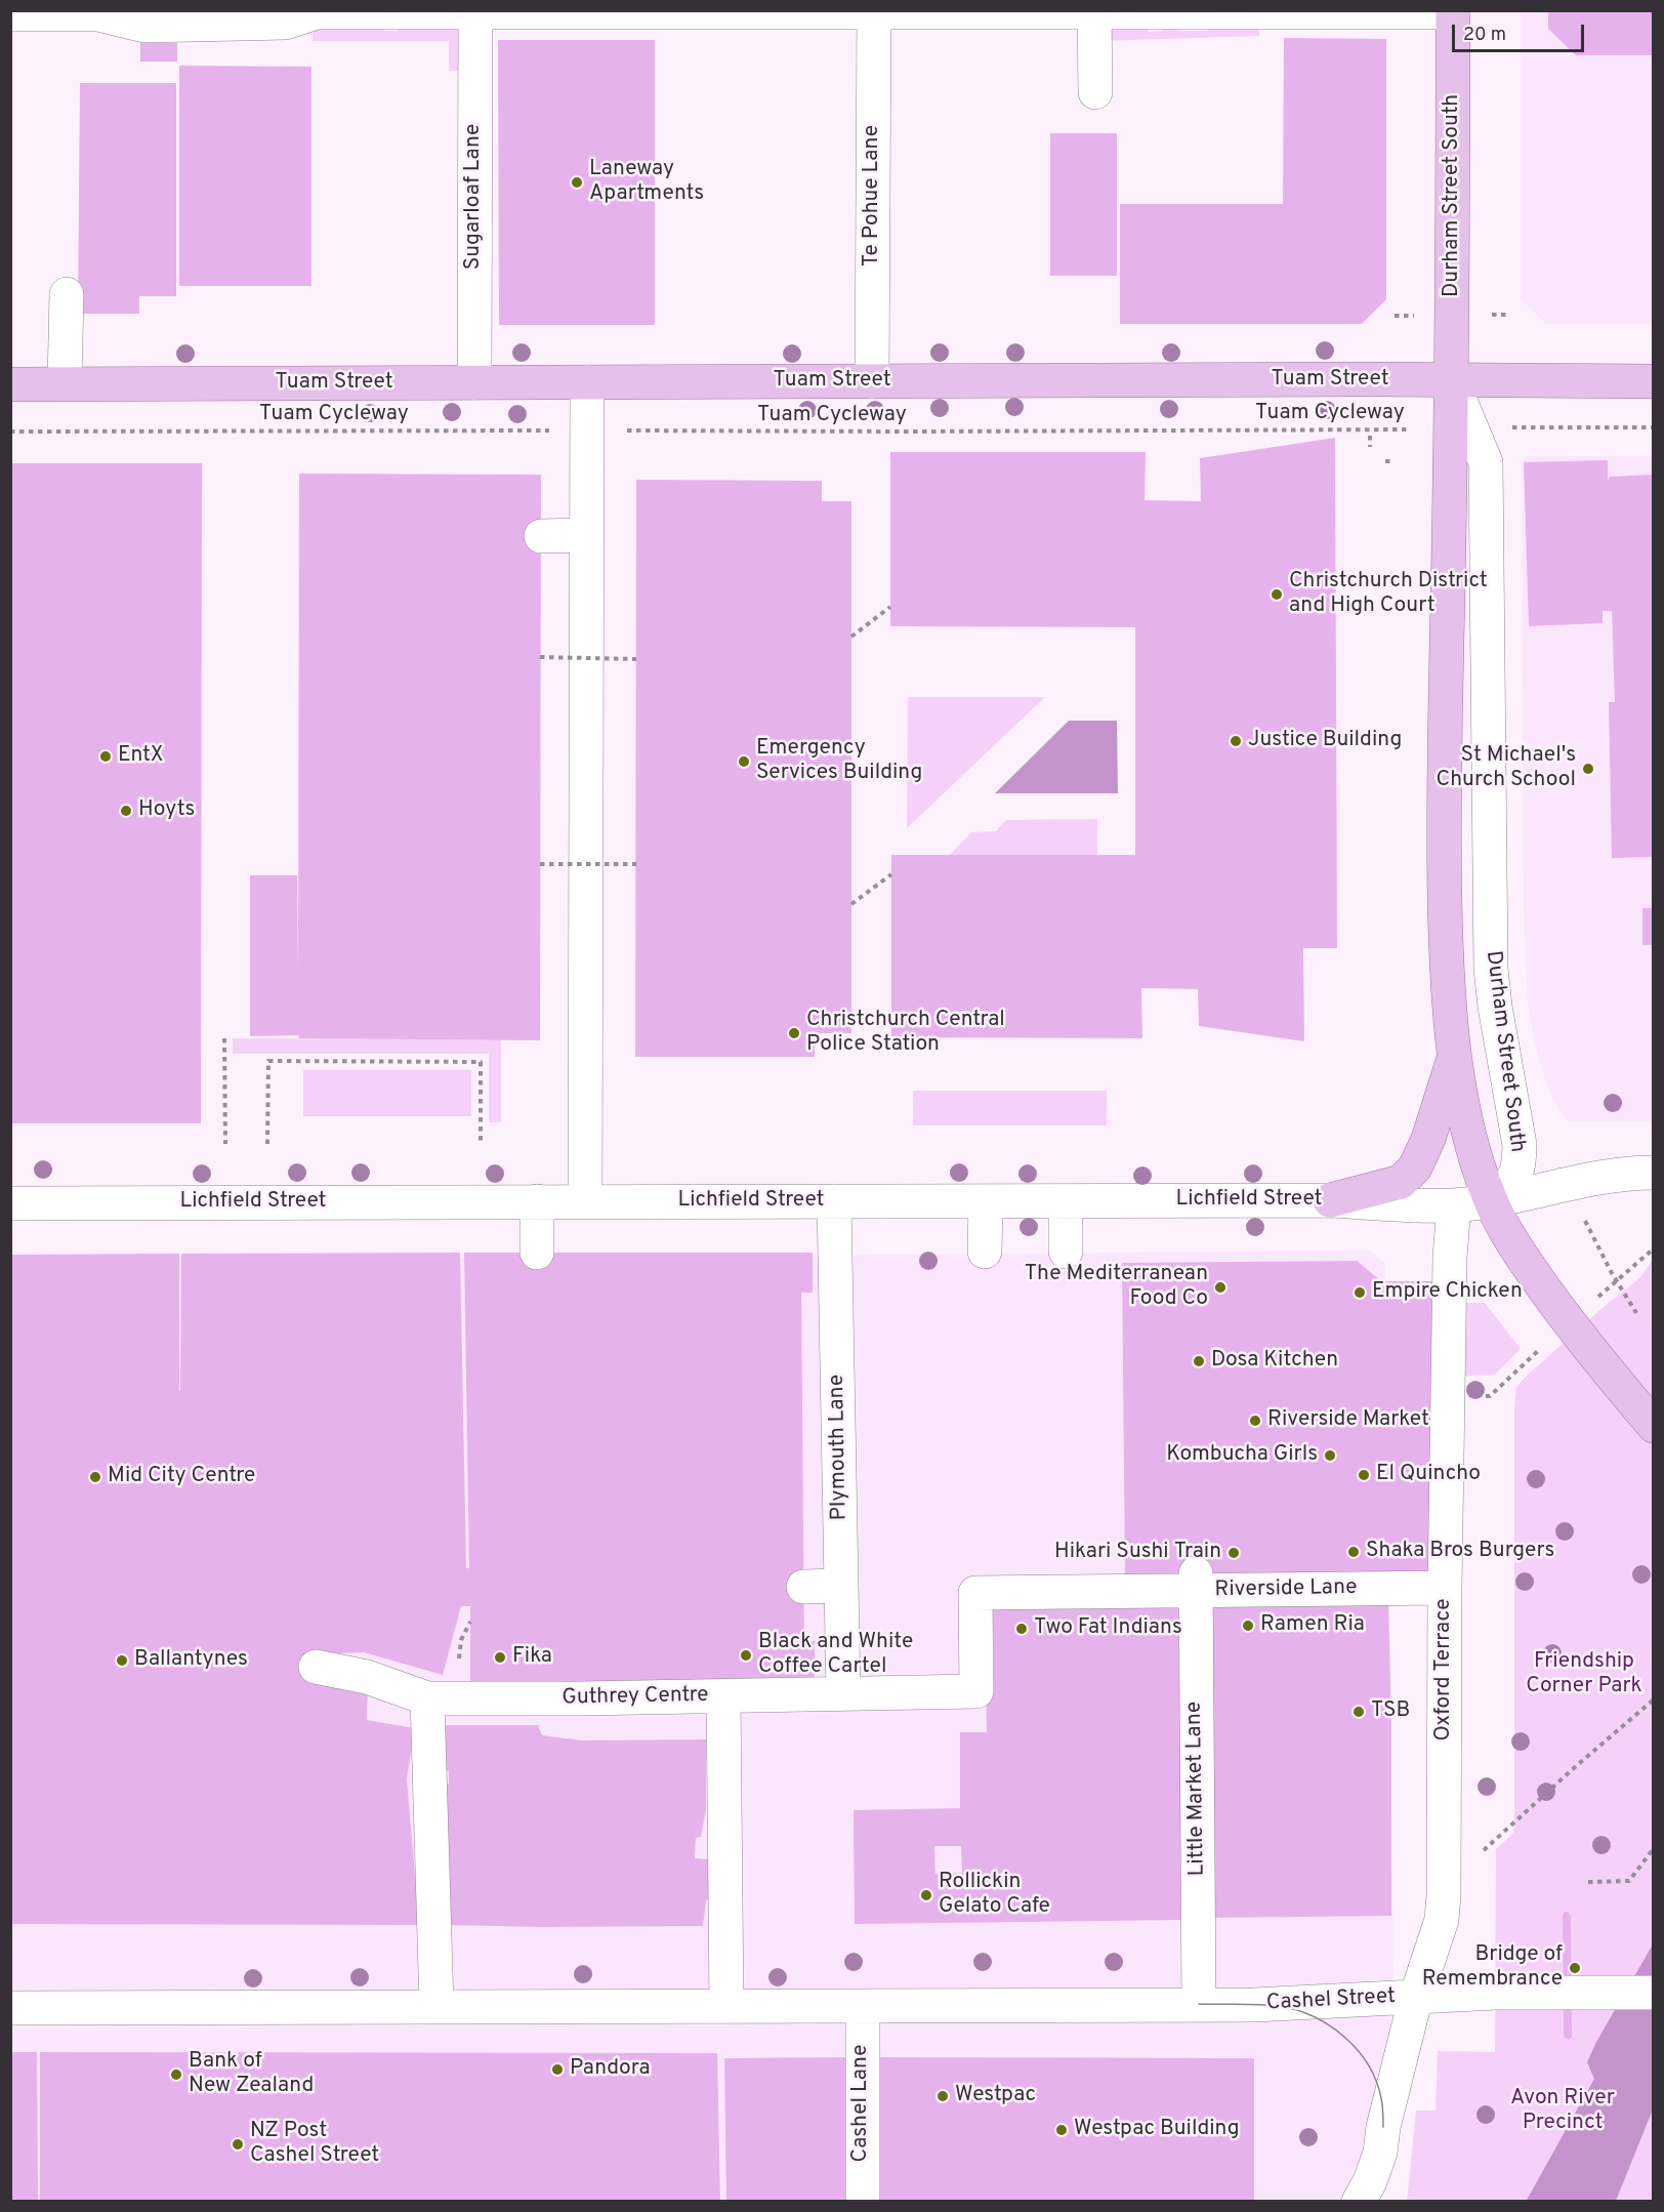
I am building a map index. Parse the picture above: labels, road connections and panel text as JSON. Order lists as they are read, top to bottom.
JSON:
{
  "streets": {
    "main road": ["Durham Street South", "Tuam Street"],
    "street": [
      "Te Pohue Lane",
      "Sugarloaf Lane",
      "Lichfield Street",
      "Plymouth Lane",
      "Riverside Lane",
      "Oxford Terrace",
      "Guthrey Centre",
      "Little Market Lane",
      "Cashel Street",
      "Cashel Lane"
    ],
    "path": ["Tuam Cycleway"]
  },
  "crossings": [
    ["Te Pohue Lane", "Tuam Street"],
    ["Durham Street South", "Tuam Street"],
    ["Durham Street South", "Tuam Cycleway"],
    ["Durham Street South", "Lichfield Street"],
    ["Sugarloaf Lane", "Tuam Street"],
    ["Lichfield Street", "Plymouth Lane"],
    ["Lichfield Street", "Oxford Terrace"],
    ["Plymouth Lane", "Riverside Lane"],
    ["Plymouth Lane", "Guthrey Centre"],
    ["Riverside Lane", "Oxford Terrace"],
    ["Riverside Lane", "Guthrey Centre"],
    ["Riverside Lane", "Little Market Lane"],
    ["Oxford Terrace", "Cashel Street"],
    ["Little Market Lane", "Cashel Street"],
    ["Cashel Street", "Cashel Lane"]
  ],
  "parks": ["Friendship Corner Park", "Avon River Precinct"],
  "places": [
    "Laneway Apartments",
    "Christchurch District and High Court",
    "Justice Building",
    "EntX",
    "Emergency Services Building",
    "St Michael's Church School",
    "Hoyts",
    "Christchurch Central Police Station",
    "The Mediterranean Food Co",
    "Empire Chicken",
    "Dosa Kitchen",
    "Riverside Market",
    "Kombucha Girls",
    "El Quincho",
    "Mid City Centre",
    "Shaka Bros Burgers",
    "Hikari Sushi Train",
    "Ramen Ria",
    "Two Fat Indians",
    "Black and White Coffee Cartel",
    "Fika",
    "Ballantynes",
    "TSB",
    "Rollickin Gelato Cafe",
    "Bridge of Remembrance",
    "Pandora",
    "Bank of New Zealand",
    "Westpac",
    "Westpac Building",
    "NZ Post Cashel Street"
  ],
  "scale_bar": "20 m"
}
